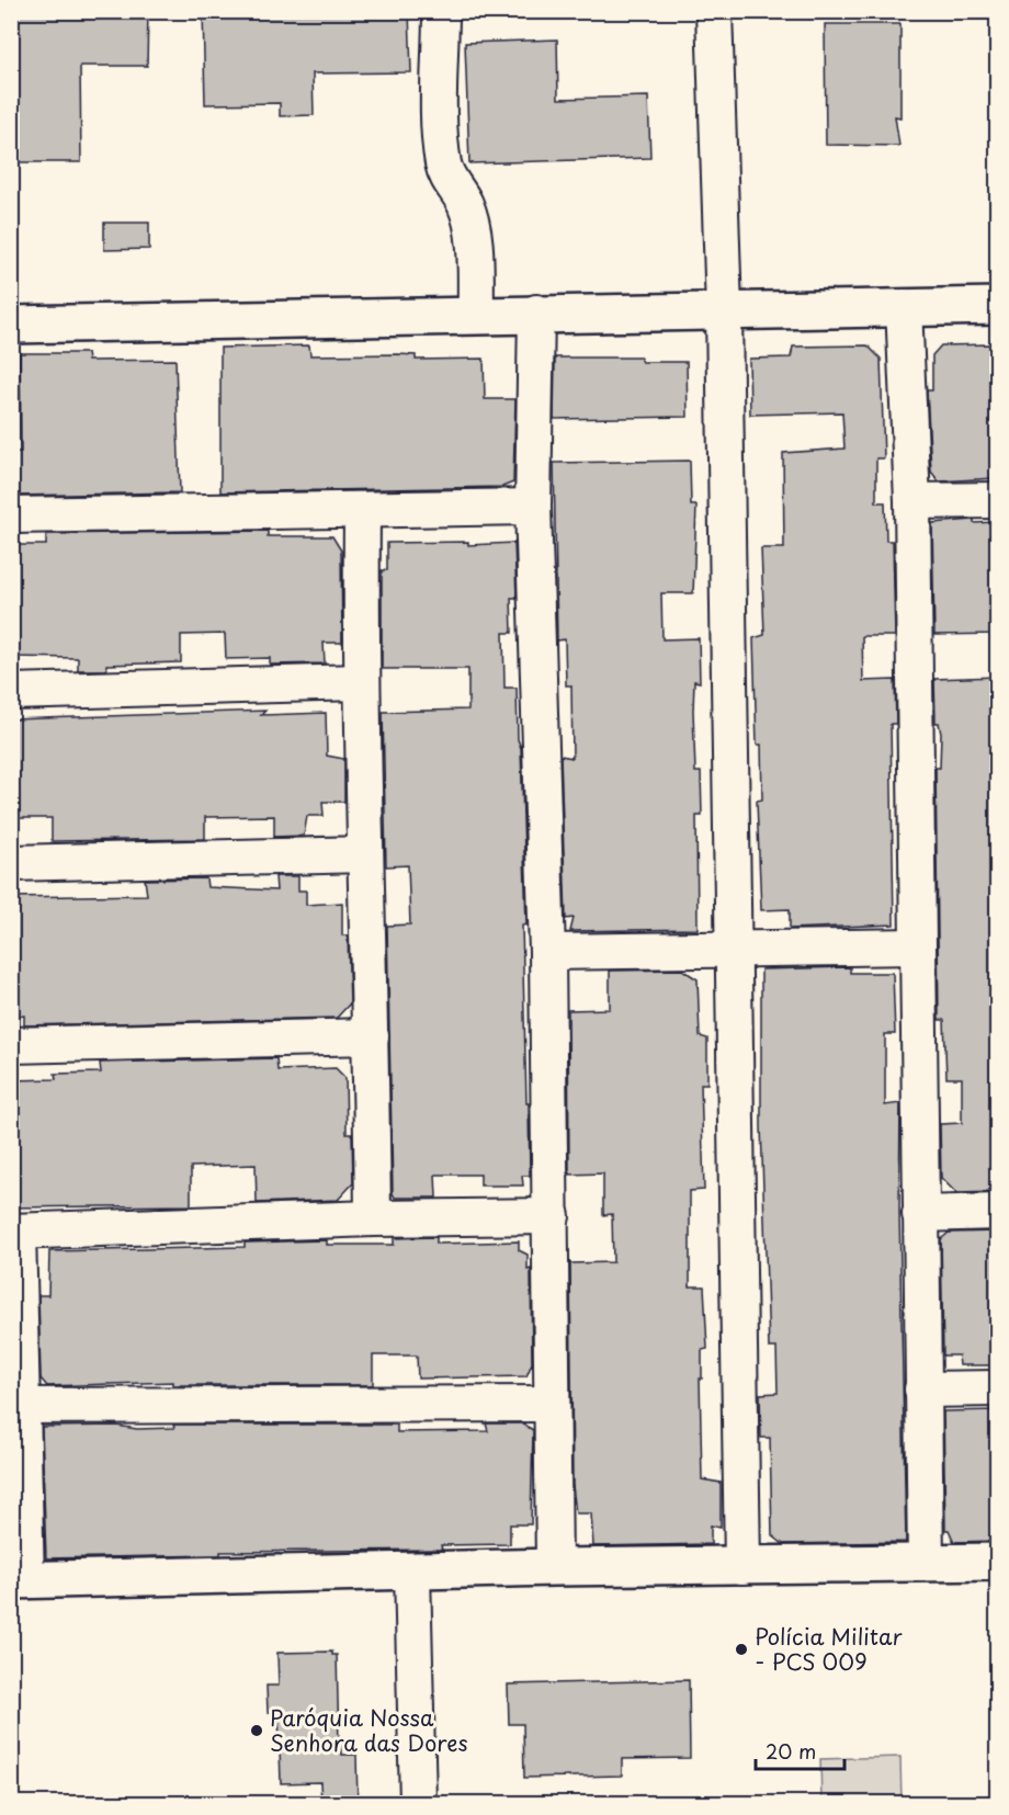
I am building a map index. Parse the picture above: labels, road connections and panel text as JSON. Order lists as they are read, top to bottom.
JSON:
{
  "places": ["Polícia Militar - PCS 009", "Paróquia Nossa Senhora das Dores"],
  "scale_bar": "20 m"
}
